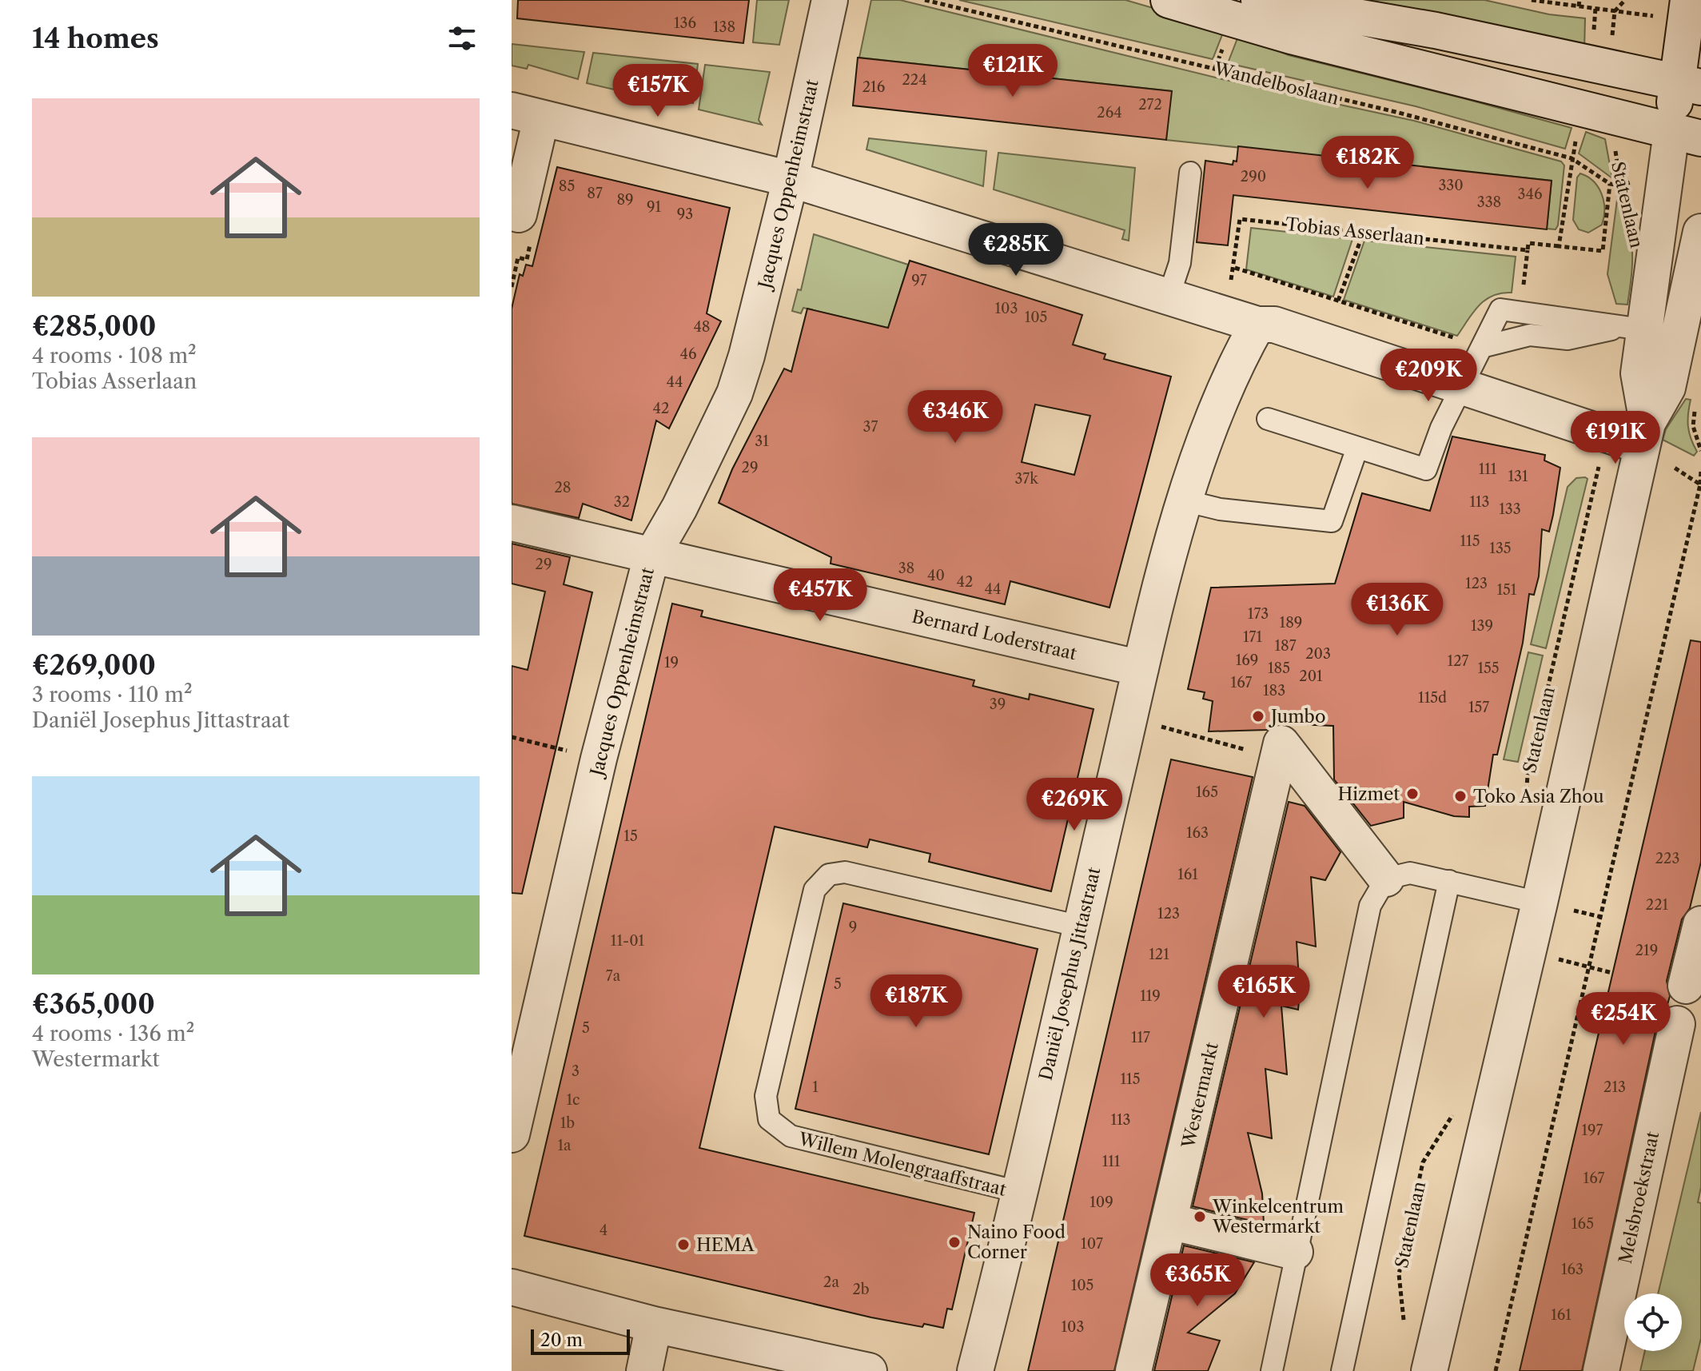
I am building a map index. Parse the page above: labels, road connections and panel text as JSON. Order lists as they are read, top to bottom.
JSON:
{
  "streets": {
    "street": [
      "Jacques Oppenheimstraat",
      "Statenlaan",
      "Bernard Loderstraat",
      "Daniël Josephus Jittastraat",
      "Westermarkt",
      "Melsbroekstraat"
    ],
    "lane": ["Willem Molengraaffstraat"],
    "path": ["Wandelboslaan", "Tobias Asserlaan"]
  },
  "crossings": [
    ["Wandelboslaan", "Statenlaan"],
    ["Jacques Oppenheimstraat", "Bernard Loderstraat"],
    ["Bernard Loderstraat", "Daniël Josephus Jittastraat"],
    ["Daniël Josephus Jittastraat", "Willem Molengraaffstraat"]
  ],
  "places": [
    "Jumbo",
    "Hizmet",
    "Toko Asia Zhou",
    "Winkelcentrum Westermarkt",
    "Naino Food Corner",
    "HEMA"
  ],
  "house_numbers": [
    "136",
    "138",
    "224",
    "216",
    "272",
    "264",
    "290",
    "330",
    "85",
    "87",
    "346",
    "89",
    "338",
    "91",
    "93",
    "97",
    "103",
    "105",
    "48",
    "46",
    "44",
    "42",
    "37",
    "31",
    "29",
    "111",
    "131",
    "37k",
    "28",
    "32",
    "113",
    "133",
    "115",
    "135",
    "29",
    "38",
    "40",
    "42",
    "123",
    "44",
    "151",
    "173",
    "189",
    "139",
    "171",
    "187",
    "203",
    "169",
    "127",
    "19",
    "185",
    "155",
    "201",
    "167",
    "183",
    "115d",
    "39",
    "157",
    "165",
    "163",
    "15",
    "223",
    "161",
    "221",
    "123",
    "9",
    "11-01",
    "219",
    "121",
    "7a",
    "5",
    "119",
    "5",
    "117",
    "3",
    "115",
    "1",
    "213",
    "1c",
    "113",
    "1b",
    "197",
    "1a",
    "111",
    "167",
    "109",
    "165",
    "4",
    "107",
    "163",
    "2a",
    "105",
    "2b",
    "161",
    "103"
  ],
  "scale_bar": "20 m",
  "page": {
    "heading": "14 homes",
    "price": [
      "€121K",
      "€157K",
      "€182K",
      "€285K",
      "€209K",
      "€346K",
      "€191K",
      "€457K",
      "€136K",
      "€269K",
      "€165K",
      "€187K",
      "€254K",
      "€365K"
    ],
    "list": [
      {
        "name": "€285,000",
        "note": "4 rooms · 108 m² · Tobias Asserlaan"
      },
      {
        "name": "€269,000",
        "note": "3 rooms · 110 m² · Daniël Josephus Jittastraat"
      },
      {
        "name": "€365,000",
        "note": "4 rooms · 136 m² · Westermarkt"
      }
    ],
    "scale": "20 m"
  }
}
